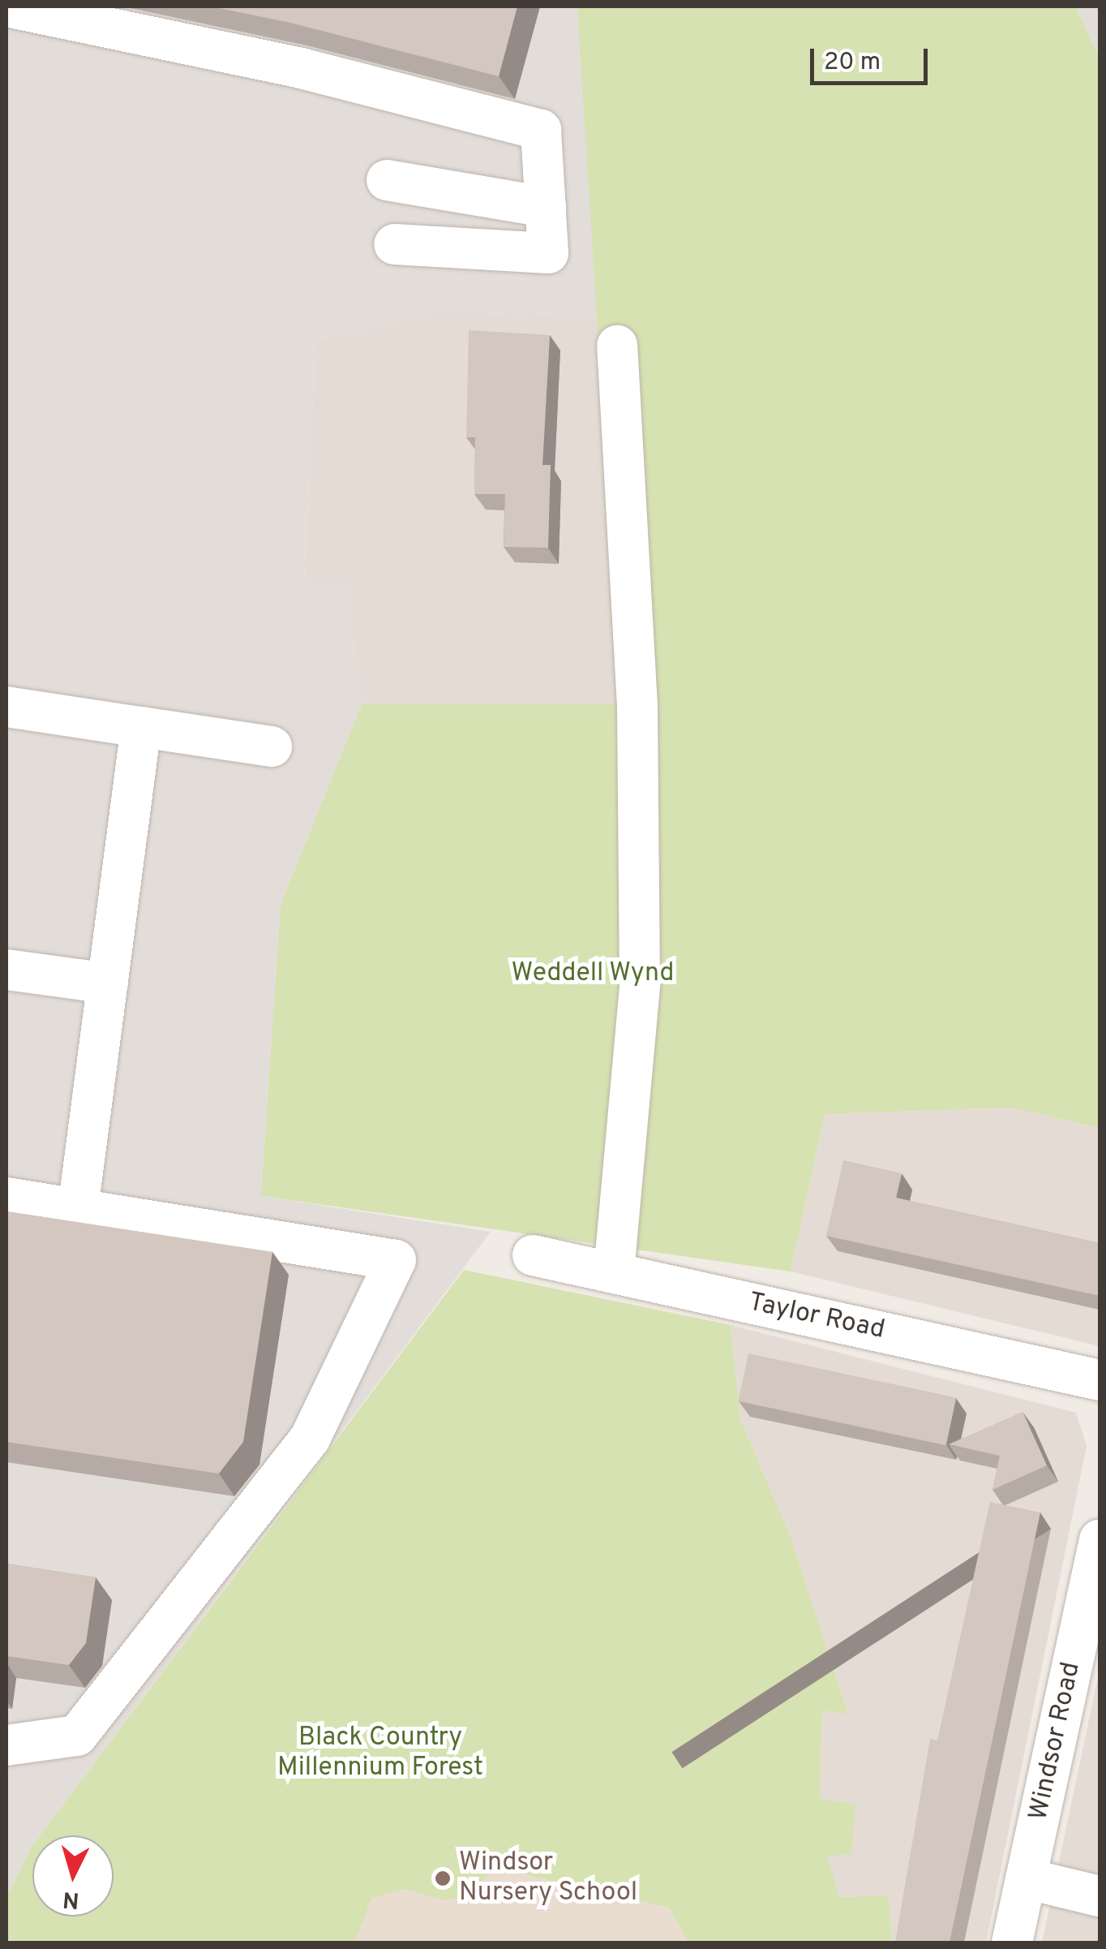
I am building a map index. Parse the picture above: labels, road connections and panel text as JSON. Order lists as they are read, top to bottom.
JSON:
{
  "streets": {
    "street": ["Taylor Road", "Windsor Road"]
  },
  "parks": ["Weddell Wynd", "Black Country Millennium Forest"],
  "places": ["Windsor Nursery School"],
  "scale_bar": "20 m",
  "north": "bottom"
}
